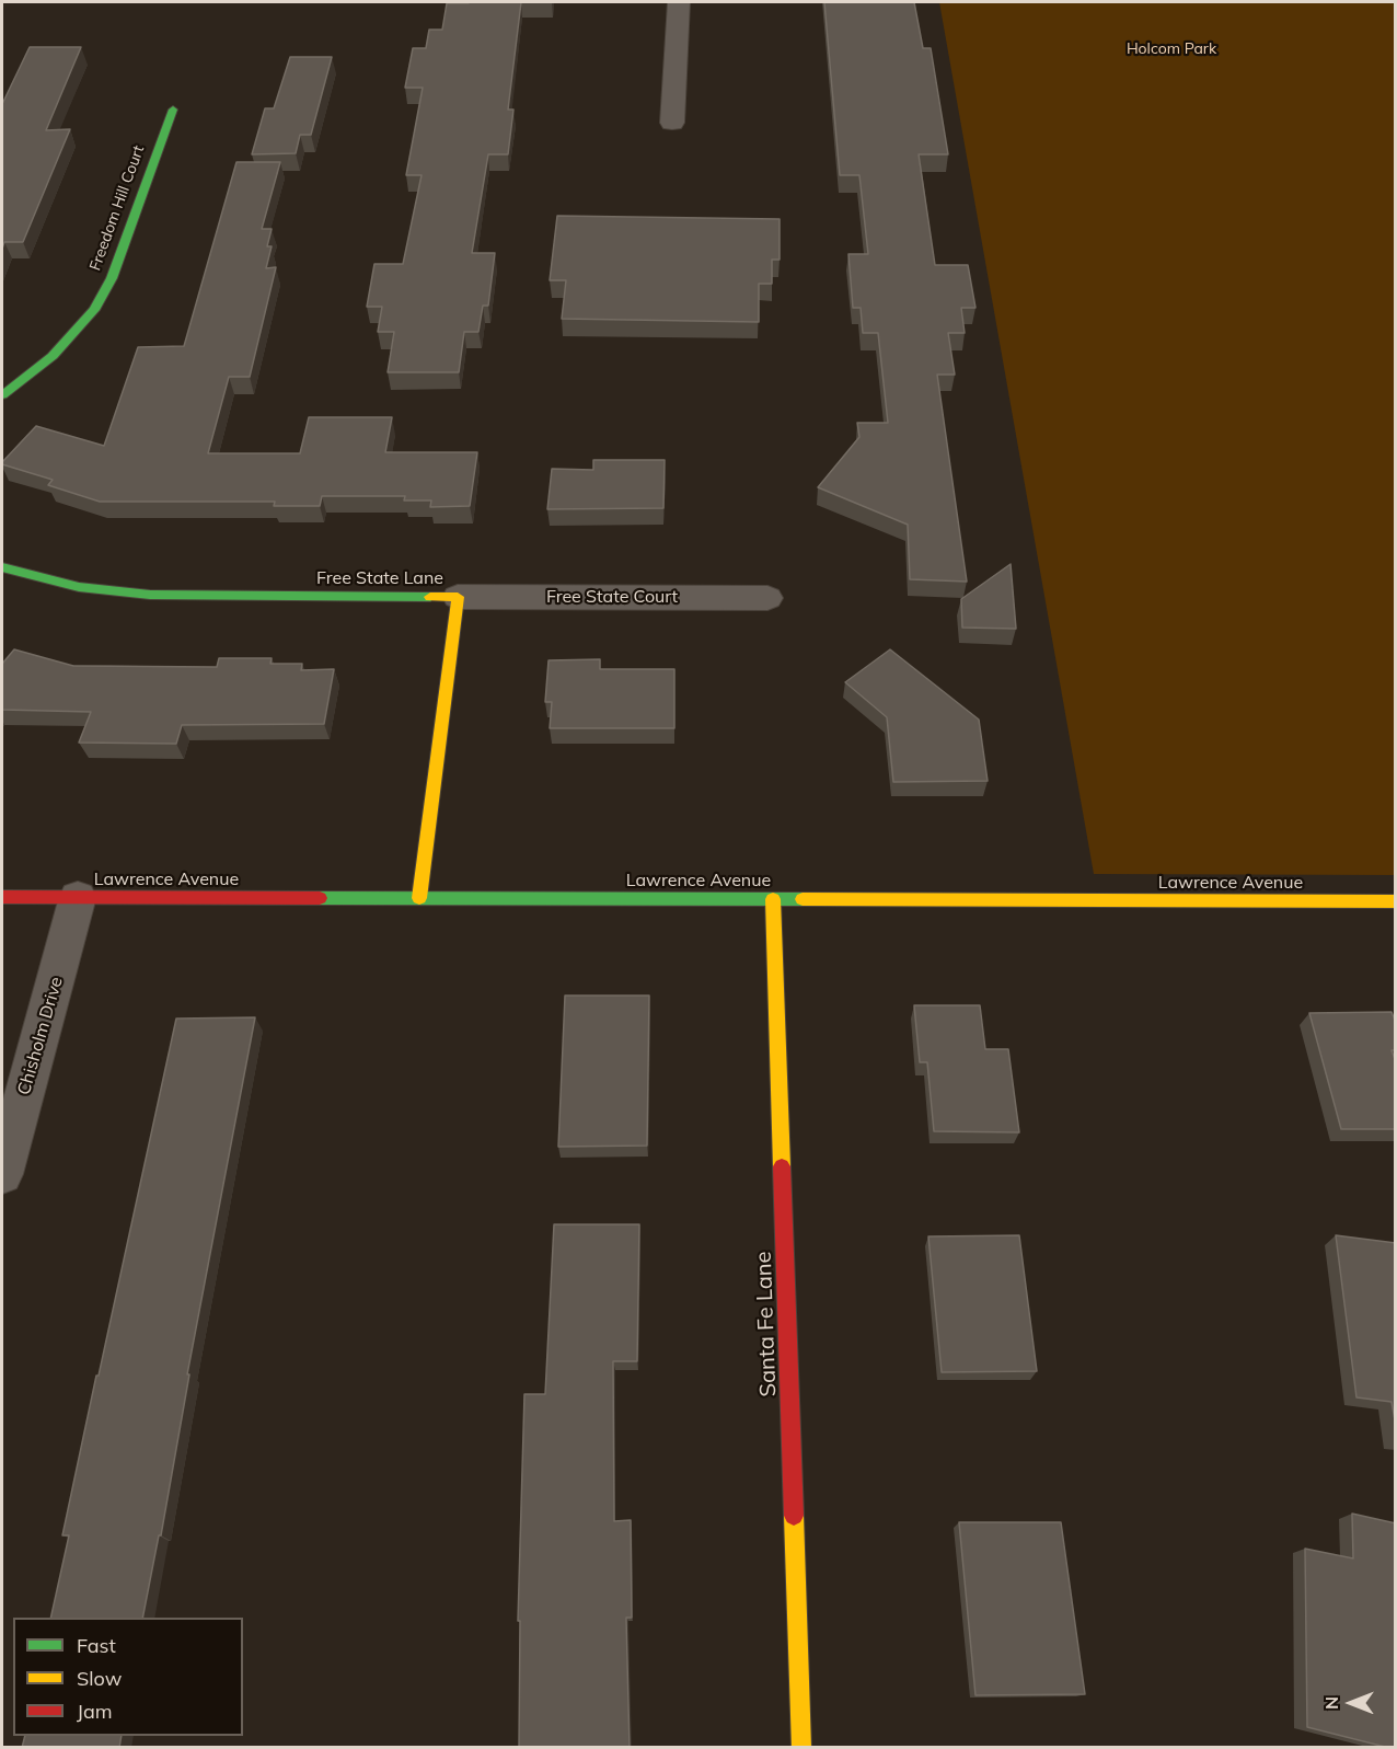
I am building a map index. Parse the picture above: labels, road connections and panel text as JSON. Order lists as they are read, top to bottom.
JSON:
{
  "streets": {
    "street": [
      "Freedom Hill Court",
      "Free State Lane",
      "Free State Court",
      "Lawrence Avenue",
      "Chisholm Drive",
      "Santa Fe Lane"
    ]
  },
  "crossings": [
    ["Free State Lane", "Free State Court"],
    ["Free State Lane", "Lawrence Avenue"],
    ["Lawrence Avenue", "Chisholm Drive"],
    ["Lawrence Avenue", "Santa Fe Lane"]
  ],
  "parks": ["Holcom Park"],
  "legend": ["Fast", "Slow", "Jam"],
  "north": "left"
}
